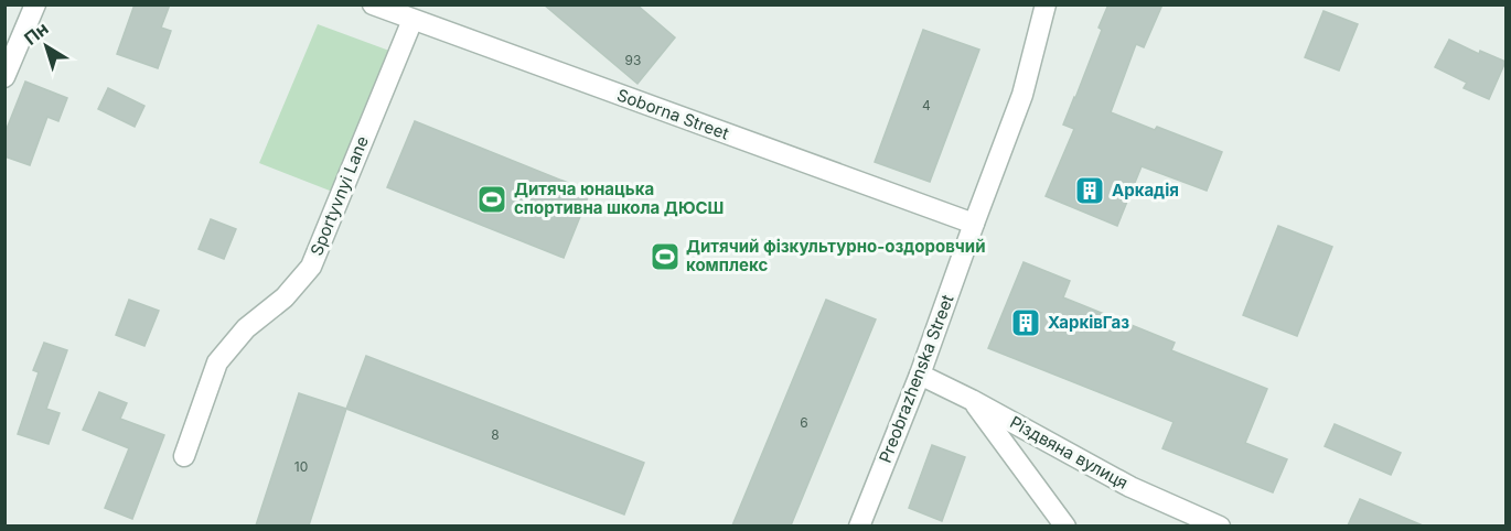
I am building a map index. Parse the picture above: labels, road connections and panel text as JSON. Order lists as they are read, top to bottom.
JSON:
{
  "streets": {
    "street": [
      "Soborna Street",
      "Sportyvnyi Lane",
      "Preobrazhenska Street",
      "Різдвяна вулиця"
    ]
  },
  "crossings": [
    ["Soborna Street", "Sportyvnyi Lane"],
    ["Soborna Street", "Preobrazhenska Street"],
    ["Preobrazhenska Street", "Різдвяна вулиця"]
  ],
  "places": {
    "building": ["Аркадія", "ХарківГаз"],
    "sports": ["Дитяча юнацька спортивна школа ДЮСШ", "Дитячий фізкультурно-оздоровчий комплекс"]
  },
  "house_numbers": [
    "93",
    "4",
    "6",
    "8",
    "10"
  ],
  "north": "top left"
}
